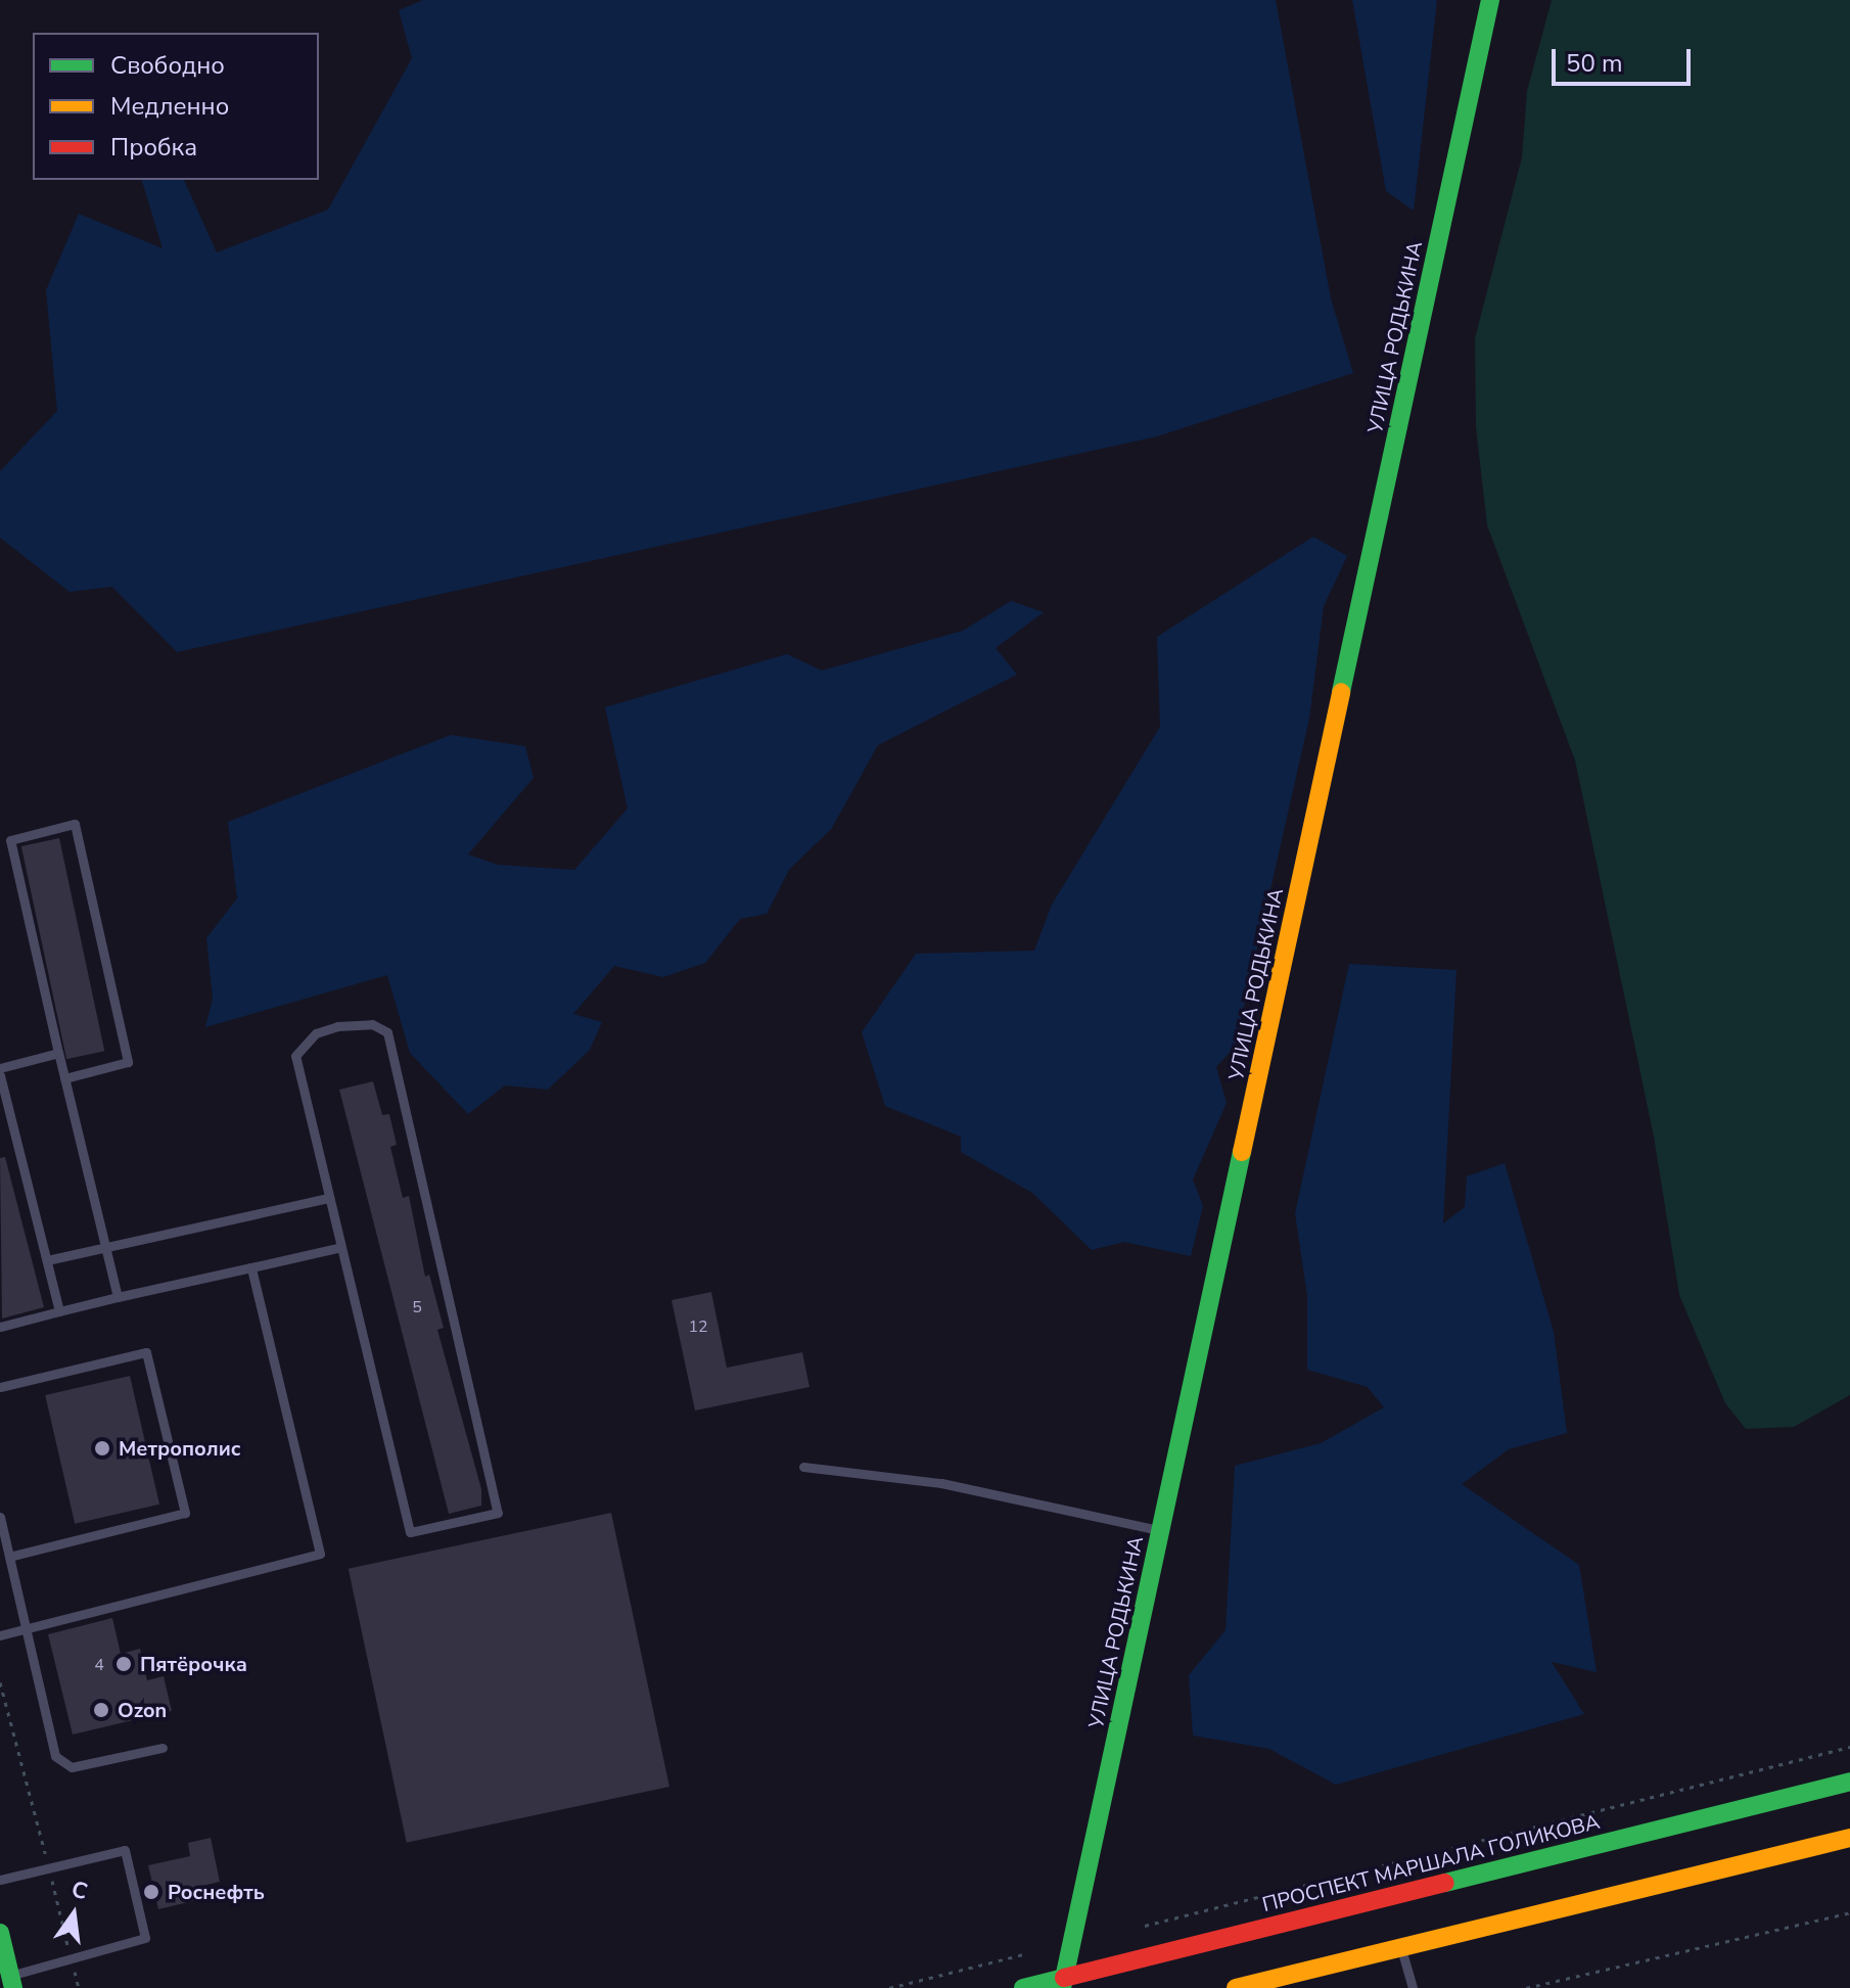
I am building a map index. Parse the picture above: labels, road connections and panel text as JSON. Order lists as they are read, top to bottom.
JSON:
{
  "streets": {
    "main road": ["УЛИЦА РОДЬКИНА", "ПРОСПЕКТ МАРШАЛА ГОЛИКОВА"]
  },
  "crossings": [
    ["УЛИЦА РОДЬКИНА", "ПРОСПЕКТ МАРШАЛА ГОЛИКОВА"]
  ],
  "places": [
    "Метрополис",
    "Пятёрочка",
    "Ozon",
    "Роснефть"
  ],
  "house_numbers": ["5", "12", "4"],
  "legend": ["Свободно", "Медленно", "Пробка"],
  "scale_bar": "50 m",
  "north": "top"
}
